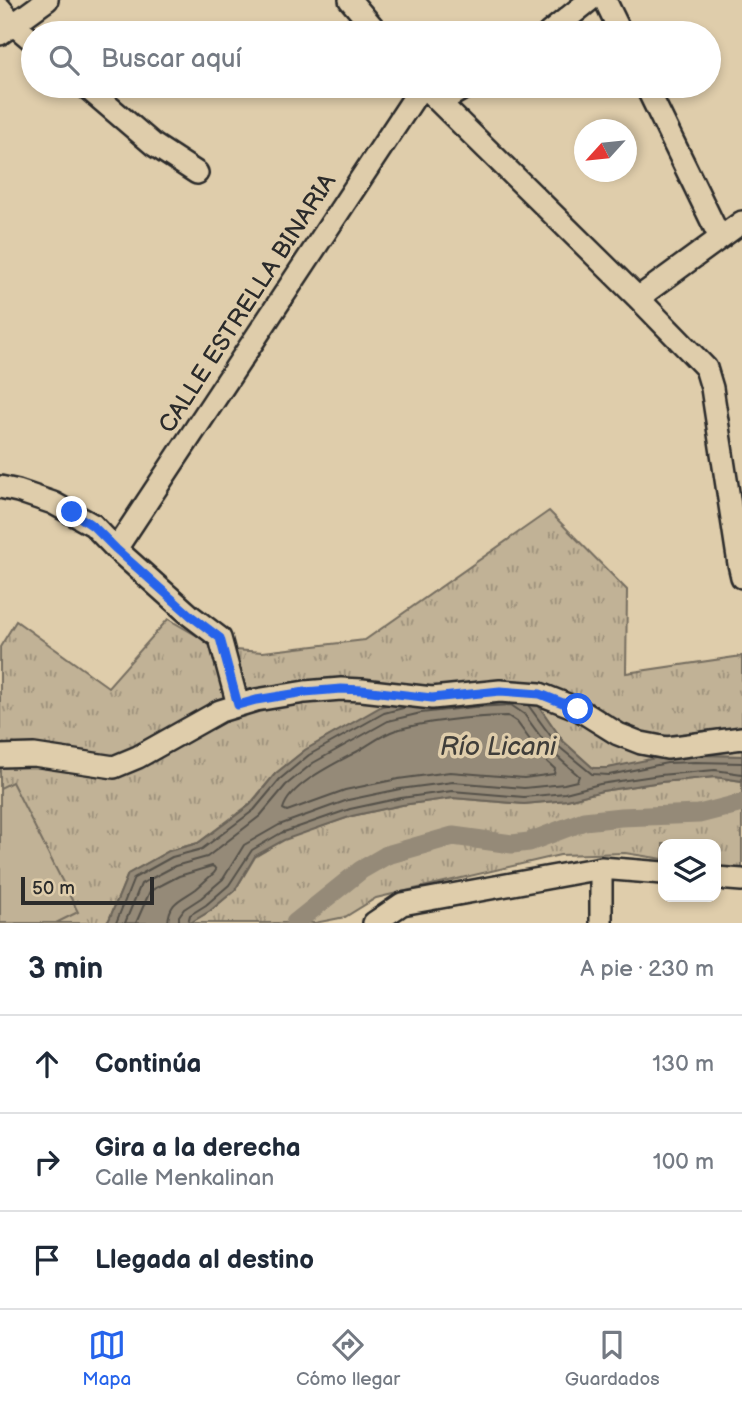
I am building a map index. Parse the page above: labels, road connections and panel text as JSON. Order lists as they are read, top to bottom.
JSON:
{
  "streets": {
    "street": ["CALLE ESTRELLA BINARIA"]
  },
  "water": ["Río Licani"],
  "scale_bar": "50 m",
  "north": "bottom left",
  "page": {
    "search": "Buscar aquí",
    "scale": "50 m",
    "heading": ["3 min", "A pie · 230 m"],
    "list": [
      ["Continúa", "130 m"],
      ["Gira a la derecha", "Calle Menkalinan", "100 m"],
      "Llegada al destino"
    ],
    "nav": ["Mapa", "Cómo llegar", "Guardados"]
  }
}
